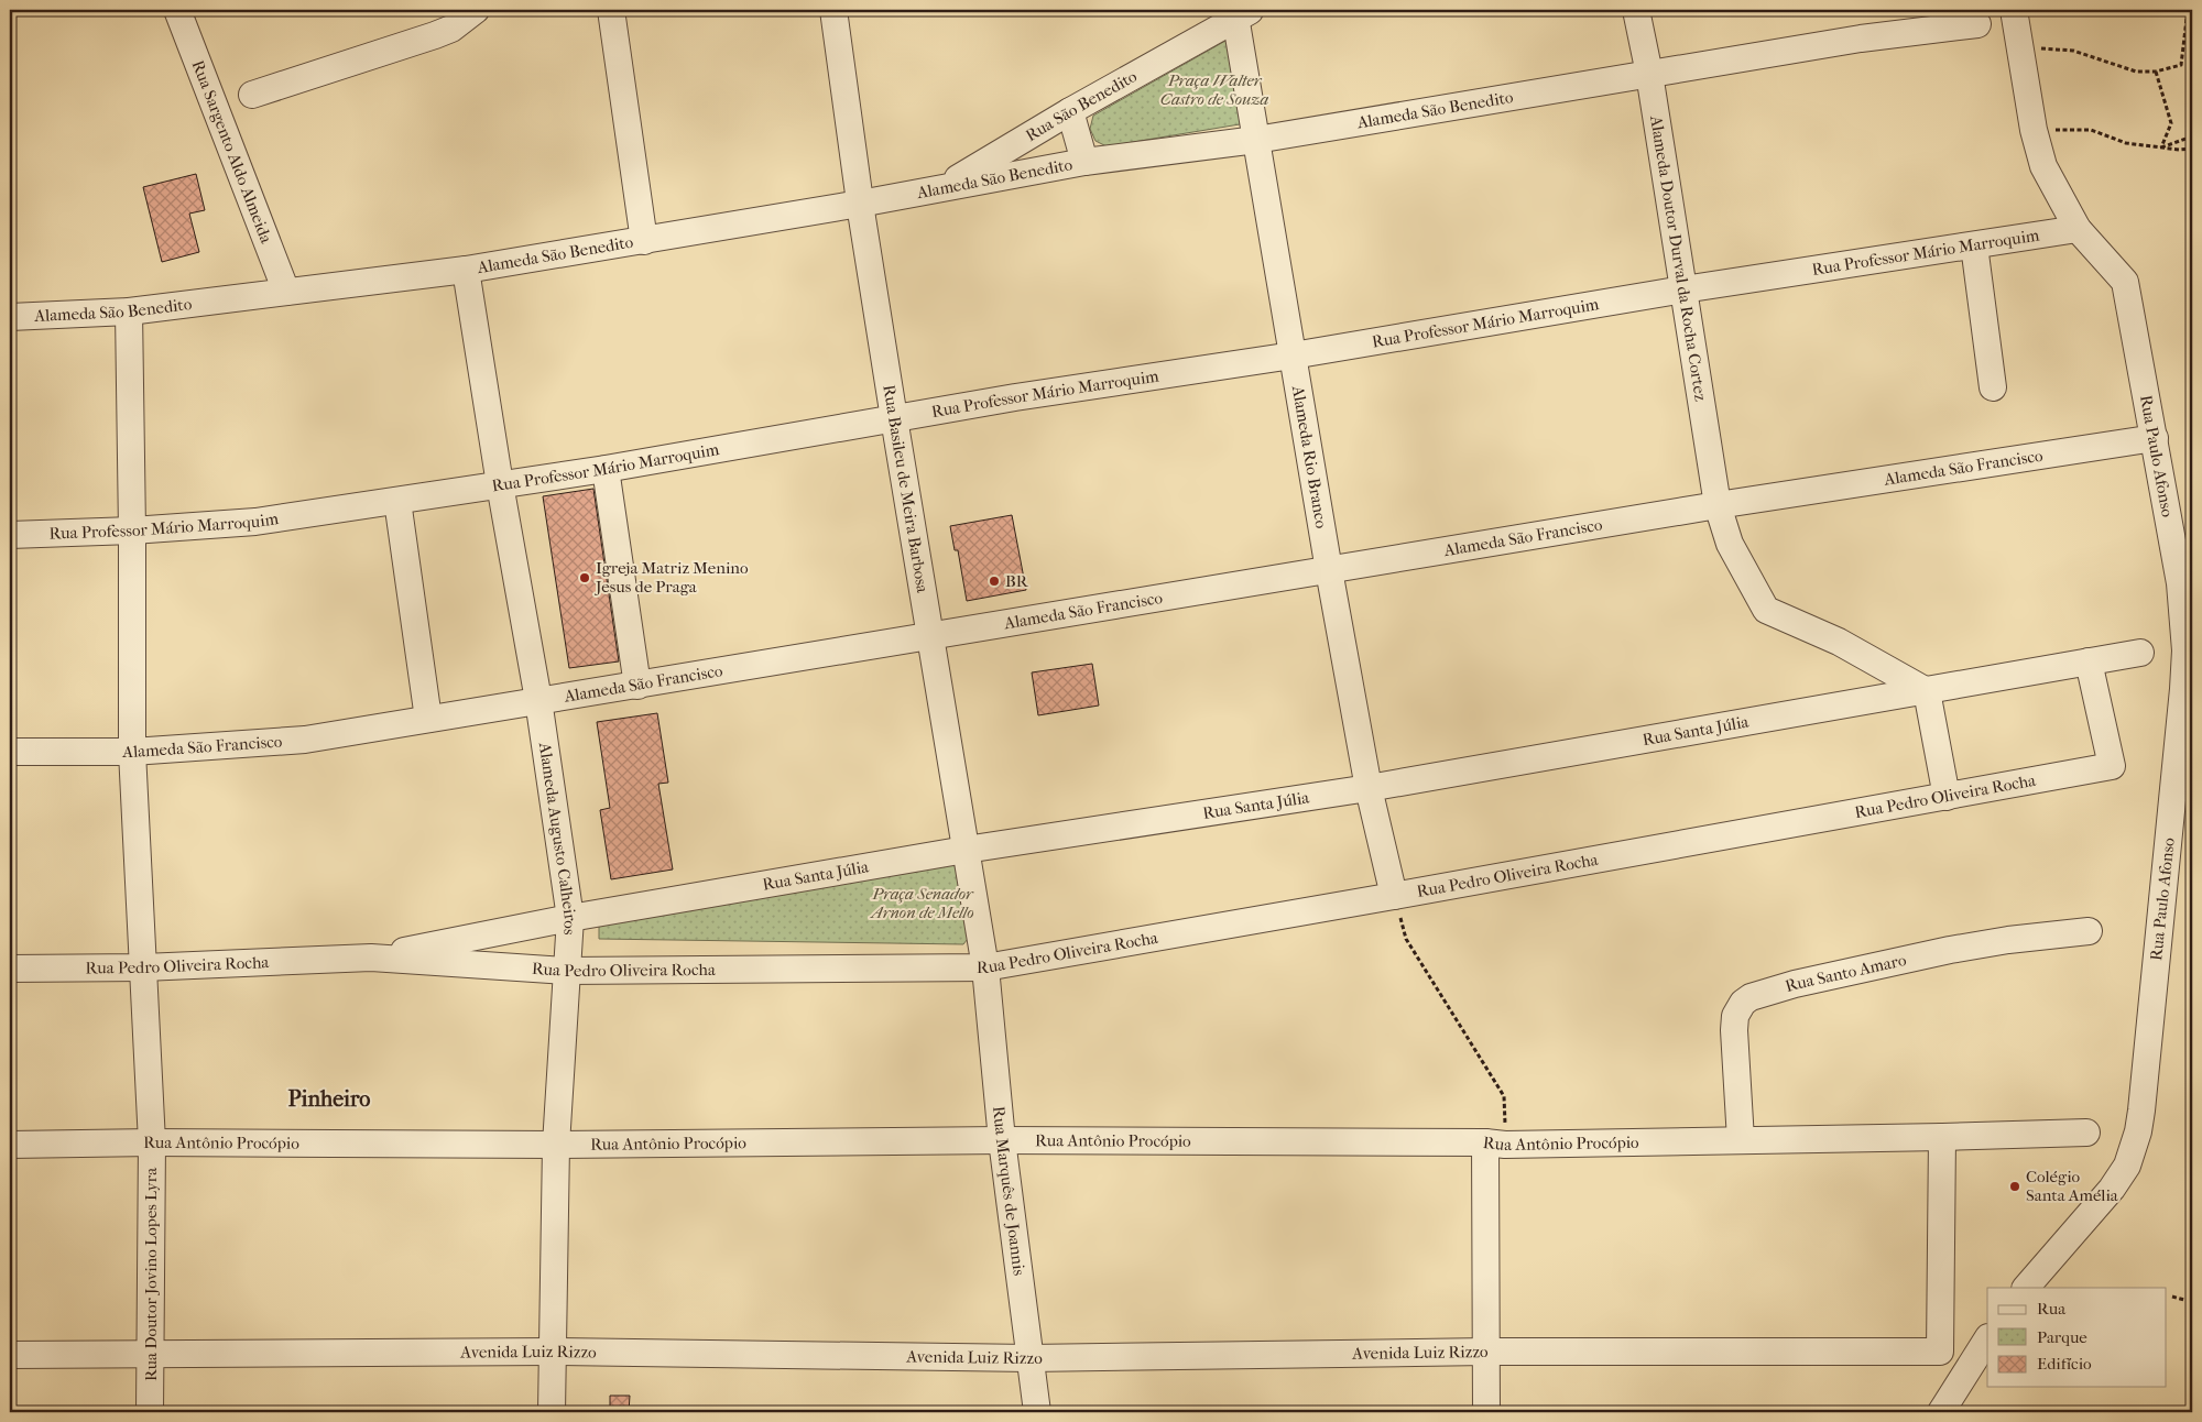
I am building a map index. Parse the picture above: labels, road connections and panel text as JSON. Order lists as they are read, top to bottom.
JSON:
{
  "streets": {
    "street": [
      "Rua São Benedito",
      "Alameda São Benedito",
      "Rua Sargento Aldo Almeida",
      "Rua Professor Mário Marroquim",
      "Alameda Doutor Durval da Rocha Cortez",
      "Rua Paulo Afonso",
      "Alameda Rio Branco",
      "Alameda São Francisco",
      "Rua Basileu de Meira Barbosa",
      "Rua Santa Júlia",
      "Rua Pedro Oliveira Rocha",
      "Alameda Augusto Calheiros",
      "Rua Santo Amaro",
      "Rua Antônio Procópio",
      "Rua Marquês de Joannis",
      "Rua Doutor Jovino Lopes Lyra",
      "Avenida Luiz Rizzo"
    ]
  },
  "crossings": [
    ["Rua São Benedito", "Alameda São Benedito"],
    ["Rua São Benedito", "Alameda Rio Branco"],
    ["Alameda São Benedito", "Rua Sargento Aldo Almeida"],
    ["Alameda São Benedito", "Alameda Doutor Durval da Rocha Cortez"],
    ["Alameda São Benedito", "Alameda Rio Branco"],
    ["Alameda São Benedito", "Rua Basileu de Meira Barbosa"],
    ["Alameda São Benedito", "Alameda Augusto Calheiros"],
    ["Alameda São Benedito", "Rua Doutor Jovino Lopes Lyra"],
    ["Rua Professor Mário Marroquim", "Alameda Doutor Durval da Rocha Cortez"],
    ["Rua Professor Mário Marroquim", "Rua Paulo Afonso"],
    ["Rua Professor Mário Marroquim", "Alameda Rio Branco"],
    ["Rua Professor Mário Marroquim", "Rua Basileu de Meira Barbosa"],
    ["Rua Professor Mário Marroquim", "Alameda Augusto Calheiros"],
    ["Rua Professor Mário Marroquim", "Rua Doutor Jovino Lopes Lyra"],
    ["Alameda Doutor Durval da Rocha Cortez", "Alameda São Francisco"],
    ["Alameda Doutor Durval da Rocha Cortez", "Rua Santa Júlia"],
    ["Rua Paulo Afonso", "Alameda São Francisco"],
    ["Alameda Rio Branco", "Alameda São Francisco"],
    ["Alameda Rio Branco", "Rua Santa Júlia"],
    ["Alameda Rio Branco", "Rua Pedro Oliveira Rocha"],
    ["Alameda São Francisco", "Rua Basileu de Meira Barbosa"],
    ["Alameda São Francisco", "Alameda Augusto Calheiros"],
    ["Alameda São Francisco", "Rua Doutor Jovino Lopes Lyra"],
    ["Rua Basileu de Meira Barbosa", "Rua Santa Júlia"],
    ["Rua Basileu de Meira Barbosa", "Rua Pedro Oliveira Rocha"],
    ["Rua Basileu de Meira Barbosa", "Rua Marquês de Joannis"],
    ["Rua Santa Júlia", "Rua Pedro Oliveira Rocha"],
    ["Rua Santa Júlia", "Alameda Augusto Calheiros"],
    ["Rua Pedro Oliveira Rocha", "Alameda Augusto Calheiros"],
    ["Rua Pedro Oliveira Rocha", "Rua Marquês de Joannis"],
    ["Rua Pedro Oliveira Rocha", "Rua Doutor Jovino Lopes Lyra"],
    ["Alameda Augusto Calheiros", "Rua Antônio Procópio"],
    ["Alameda Augusto Calheiros", "Avenida Luiz Rizzo"],
    ["Rua Santo Amaro", "Rua Antônio Procópio"],
    ["Rua Antônio Procópio", "Rua Marquês de Joannis"],
    ["Rua Antônio Procópio", "Rua Doutor Jovino Lopes Lyra"],
    ["Rua Antônio Procópio", "Avenida Luiz Rizzo"],
    ["Rua Marquês de Joannis", "Avenida Luiz Rizzo"],
    ["Rua Doutor Jovino Lopes Lyra", "Avenida Luiz Rizzo"]
  ],
  "districts": ["Pinheiro"],
  "parks": ["Praça Walter Castro de Souza", "Praça Senador Arnon de Mello"],
  "places": ["Igreja Matriz Menino Jesus de Praga", "BR", "Colégio Santa Amélia"],
  "legend": ["Rua", "Parque", "Edifício"]
}
